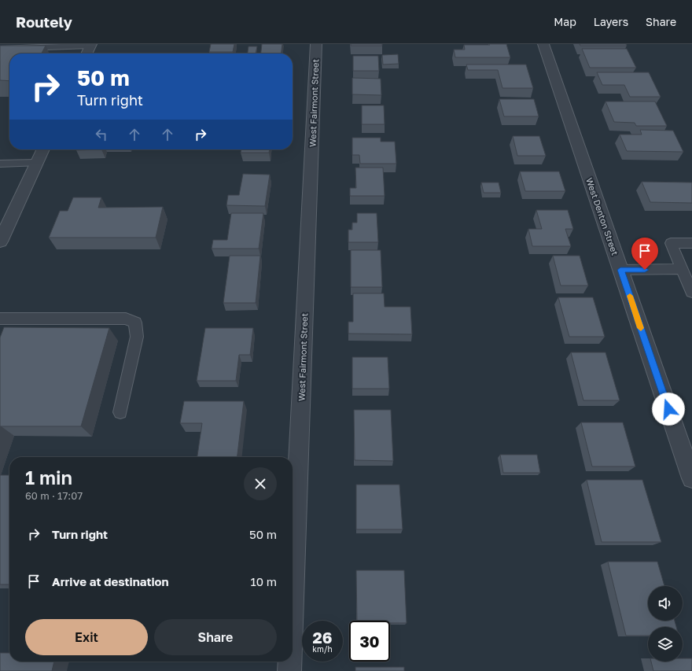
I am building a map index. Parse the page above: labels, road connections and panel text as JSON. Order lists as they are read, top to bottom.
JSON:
{
  "streets": {
    "street": ["West Fairmont Street", "West Denton Street"]
  },
  "page": {
    "header": "Routely",
    "nav": ["Map", "Layers", "Share"],
    "turn": ["50 m", "Turn right"],
    "heading": ["1 min", "60 m · 17:07"],
    "list": [
      {
        "name": "Turn right",
        "value": "50 m"
      },
      {
        "name": "Arrive at destination",
        "value": "10 m"
      }
    ],
    "buttons": ["Exit", "Share"],
    "speed": "26 km/h",
    "limit": "30"
  }
}
